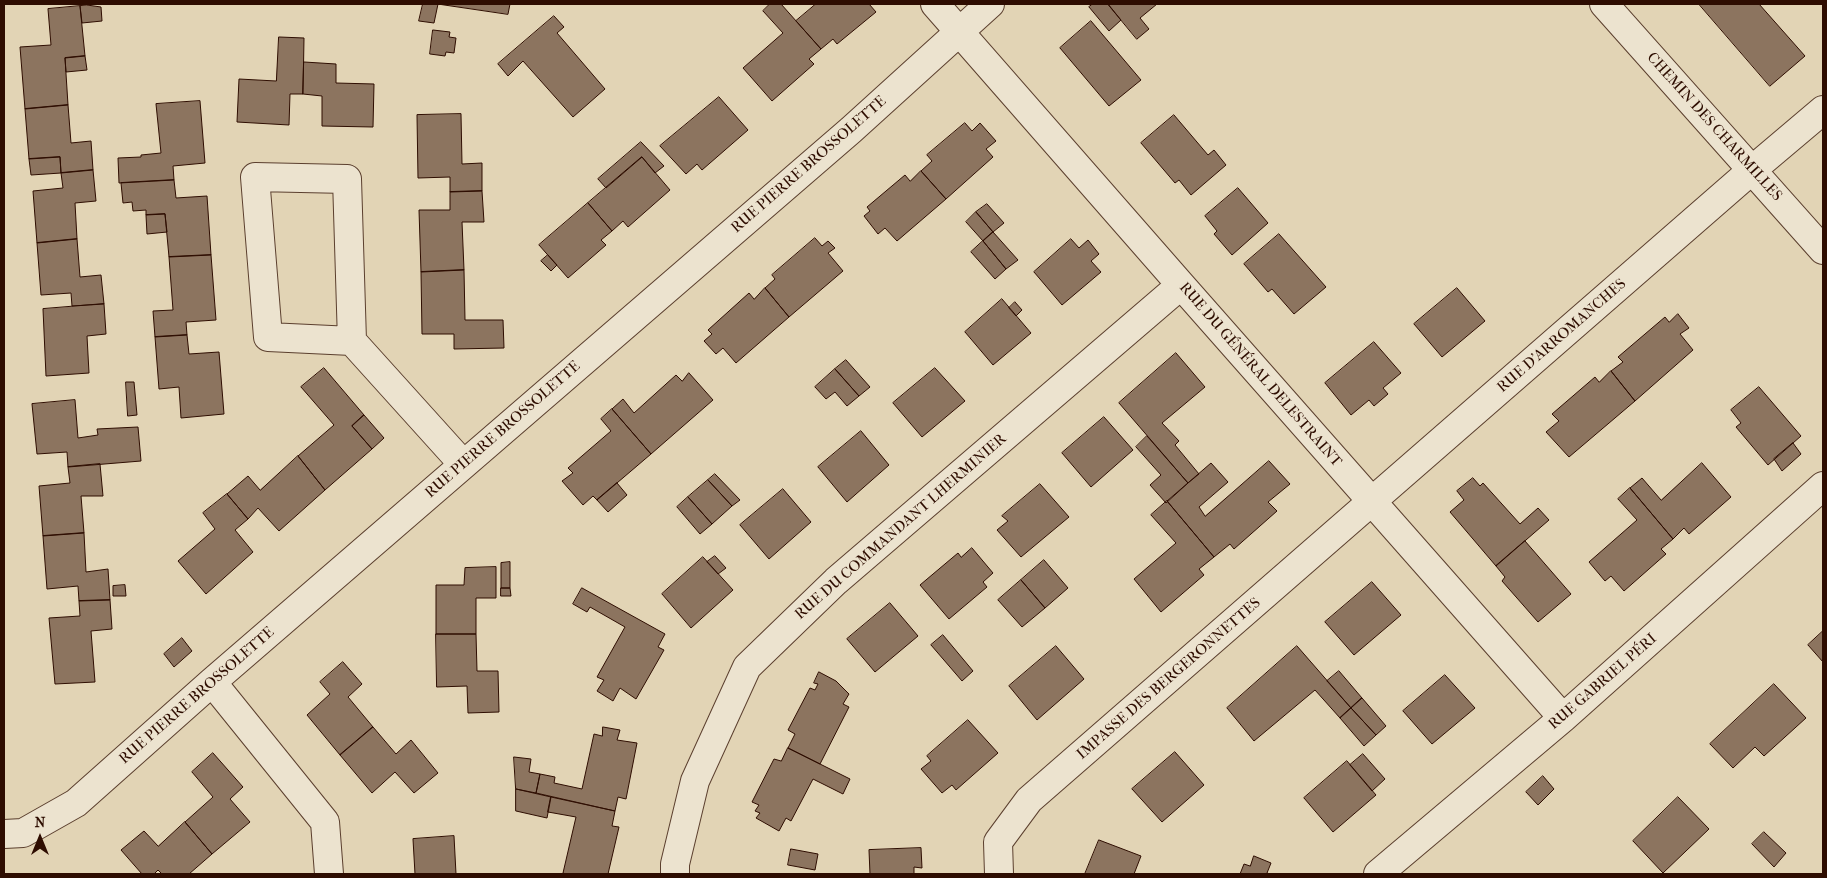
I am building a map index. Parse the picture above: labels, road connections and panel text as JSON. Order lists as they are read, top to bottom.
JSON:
{
  "streets": {
    "street": [
      "CHEMIN DES CHARMILLES",
      "RUE PIERRE BROSSOLETTE",
      "RUE D'ARROMANCHES",
      "RUE DU GÉNÉRAL DELESTRAINT",
      "RUE DU COMMANDANT LHERMINIER",
      "IMPASSE DES BERGERONNETTES",
      "RUE GABRIEL PÉRI"
    ]
  },
  "crossings": [
    ["CHEMIN DES CHARMILLES", "RUE D'ARROMANCHES"],
    ["RUE PIERRE BROSSOLETTE", "RUE DU GÉNÉRAL DELESTRAINT"],
    ["RUE D'ARROMANCHES", "RUE DU GÉNÉRAL DELESTRAINT"],
    ["RUE D'ARROMANCHES", "IMPASSE DES BERGERONNETTES"],
    ["RUE DU GÉNÉRAL DELESTRAINT", "RUE DU COMMANDANT LHERMINIER"],
    ["RUE DU GÉNÉRAL DELESTRAINT", "IMPASSE DES BERGERONNETTES"],
    ["RUE DU GÉNÉRAL DELESTRAINT", "RUE GABRIEL PÉRI"]
  ],
  "north": "top"
}
